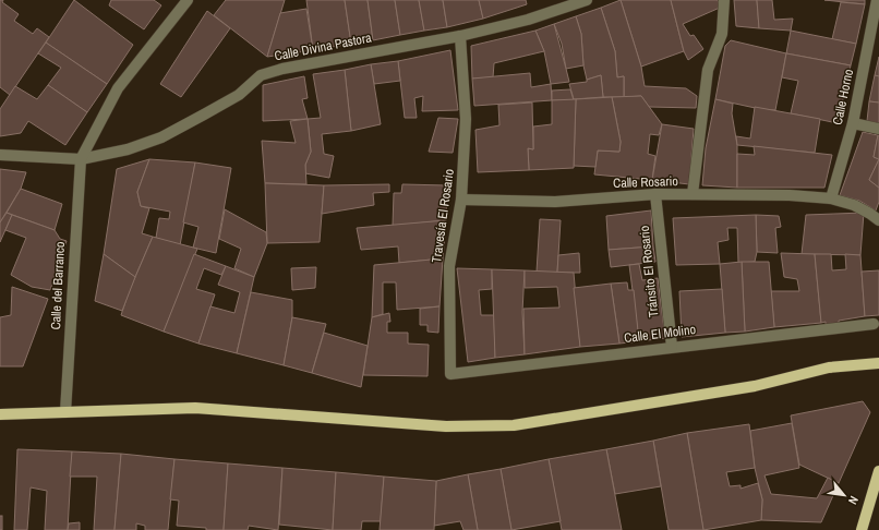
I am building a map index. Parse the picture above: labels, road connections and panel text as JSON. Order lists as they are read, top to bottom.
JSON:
{
  "streets": {
    "street": [
      "Calle Divina Pastora",
      "Calle Horno",
      "Calle Rosario",
      "Travesía El Rosario",
      "Tránsito El Rosario",
      "Calle del Barranco",
      "Calle El Molino"
    ]
  },
  "crossings": [
    ["Calle Divina Pastora", "Travesía El Rosario"],
    ["Calle Divina Pastora", "Calle del Barranco"],
    ["Calle Horno", "Calle Rosario"],
    ["Calle Rosario", "Travesía El Rosario"],
    ["Calle Rosario", "Tránsito El Rosario"],
    ["Travesía El Rosario", "Calle El Molino"],
    ["Tránsito El Rosario", "Calle El Molino"]
  ],
  "north": "bottom right"
}
